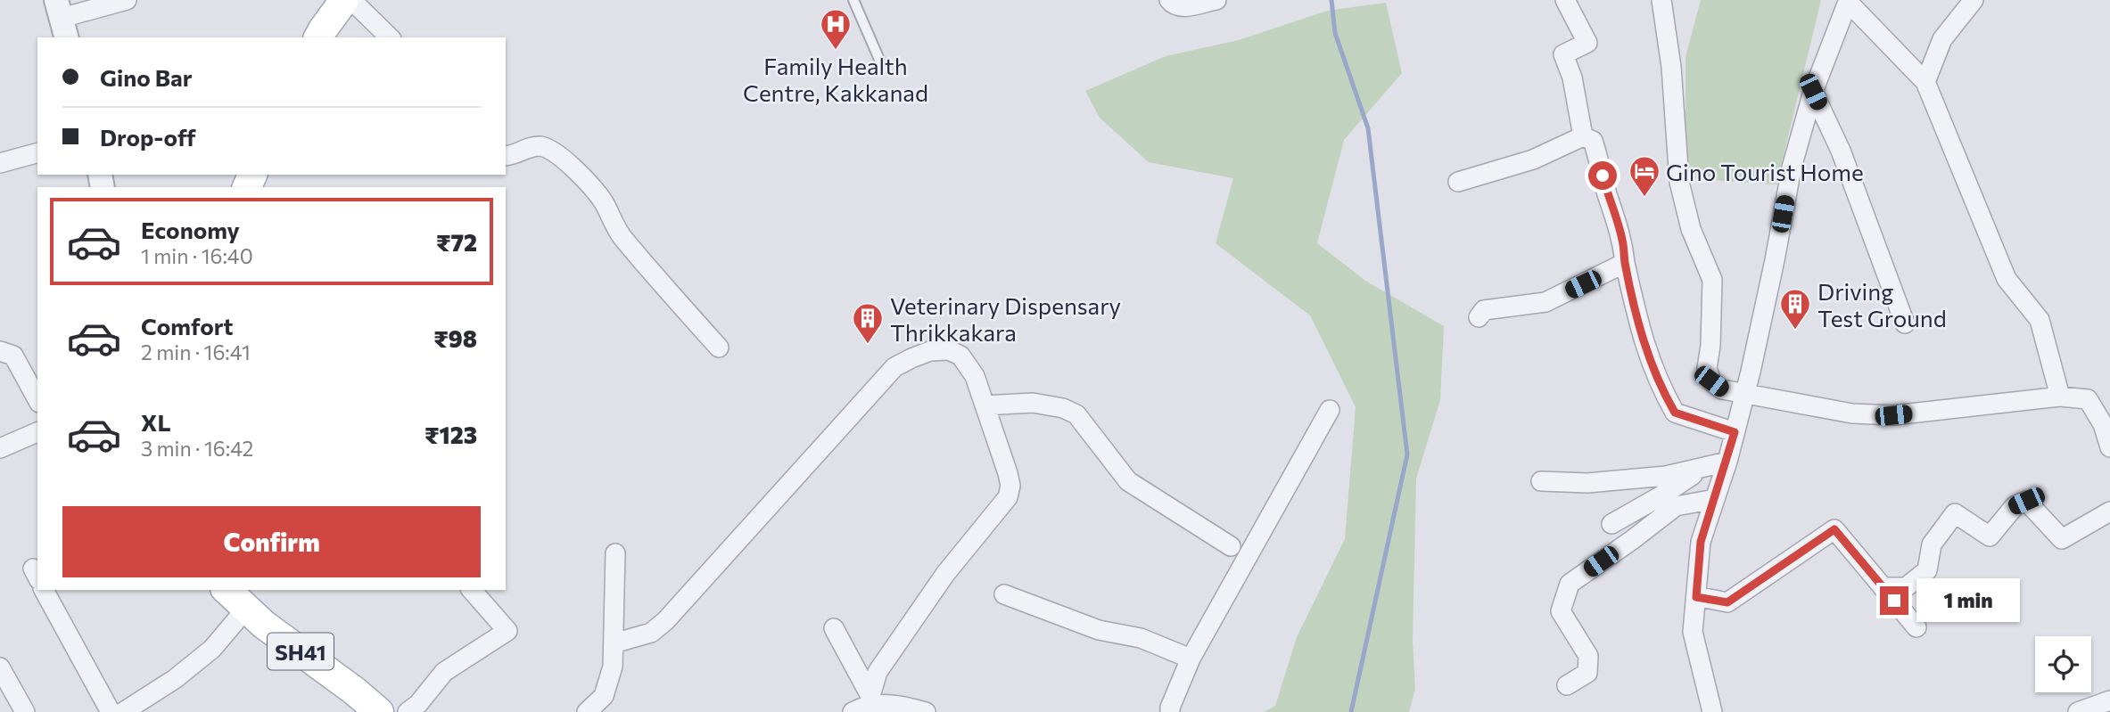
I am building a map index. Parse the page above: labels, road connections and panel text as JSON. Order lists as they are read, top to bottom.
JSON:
{
  "streets": {
    "main road": ["SH41"]
  },
  "places": {
    "hospital": ["Family Health Centre, Kakkanad"],
    "hotel": ["Gino Tourist Home"],
    "building": ["Driving Test Ground", "Veterinary Dispensary Thrikkakara"]
  },
  "page": {
    "banner": ["Gino Bar", "Drop-off"],
    "list": [
      {
        "name": "Economy",
        "note": "1 min · 16:40",
        "value": "₹72"
      },
      {
        "name": "Comfort",
        "note": "2 min · 16:41",
        "value": "₹98"
      },
      {
        "name": "XL",
        "note": "3 min · 16:42",
        "value": "₹123"
      }
    ],
    "buttons": "Confirm",
    "bubble": "1 min"
  }
}
